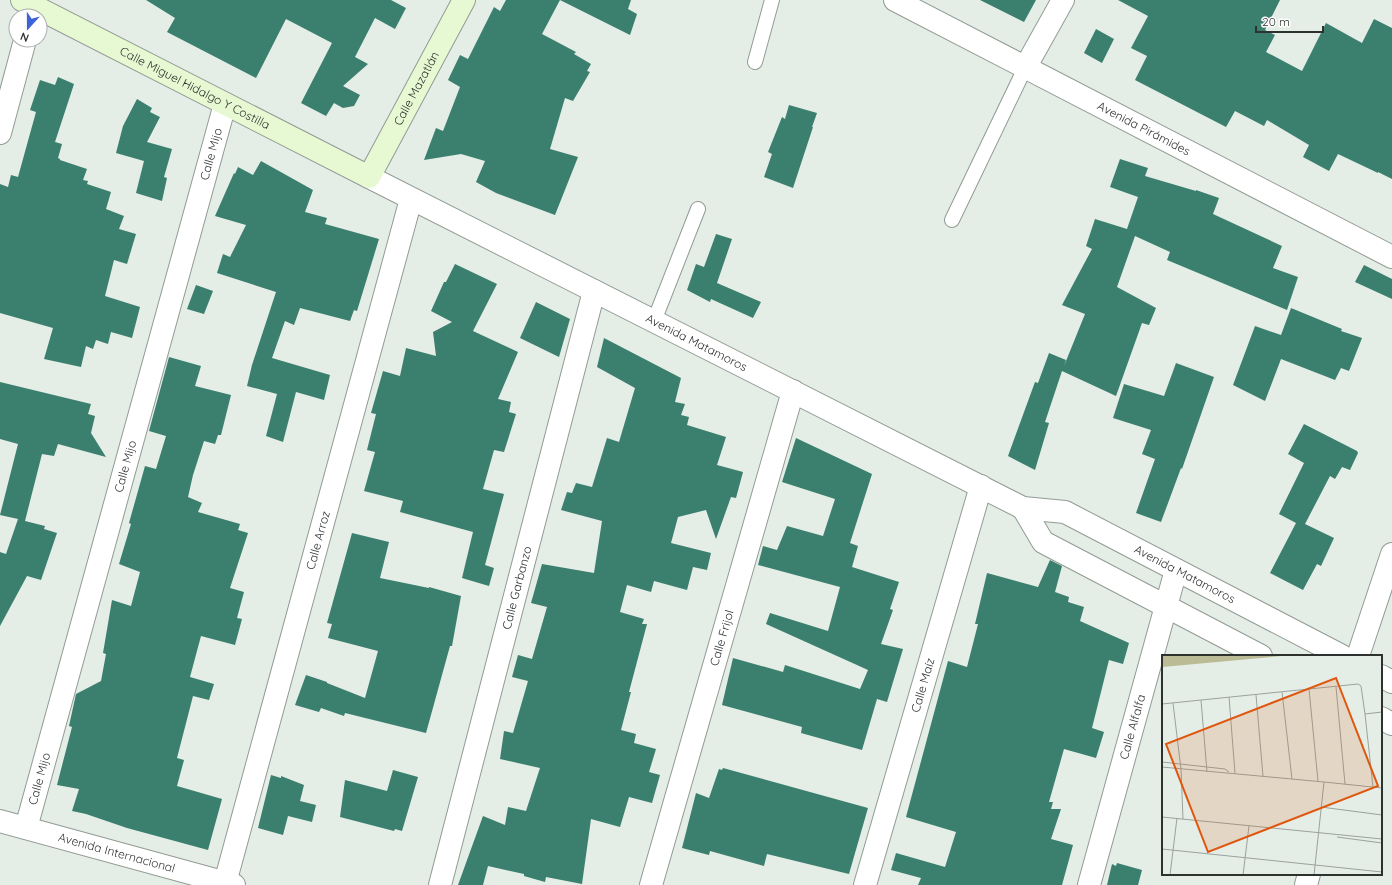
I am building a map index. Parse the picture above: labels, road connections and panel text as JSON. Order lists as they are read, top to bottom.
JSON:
{
  "streets": {
    "main road": ["Calle Miguel Hidalgo Y Costilla", "Calle Mazatlán"],
    "street": [
      "Avenida Pirámides",
      "Calle Mijo",
      "Avenida Matamoros",
      "Calle Arroz",
      "Calle Garbanzo",
      "Calle Frijol",
      "Calle Maíz",
      "Calle Alfalfa",
      "Avenida Internacional"
    ]
  },
  "crossings": [
    ["Calle Miguel Hidalgo Y Costilla", "Calle Mazatlán"],
    ["Calle Miguel Hidalgo Y Costilla", "Calle Mijo"],
    ["Calle Miguel Hidalgo Y Costilla", "Avenida Matamoros"],
    ["Calle Mazatlán", "Avenida Matamoros"],
    ["Calle Mijo", "Avenida Internacional"],
    ["Avenida Matamoros", "Calle Arroz"],
    ["Avenida Matamoros", "Calle Garbanzo"],
    ["Avenida Matamoros", "Calle Frijol"],
    ["Avenida Matamoros", "Calle Maíz"],
    ["Avenida Matamoros", "Calle Alfalfa"],
    ["Calle Arroz", "Avenida Internacional"]
  ],
  "scale_bar": "20 m",
  "north": "bottom"
}
